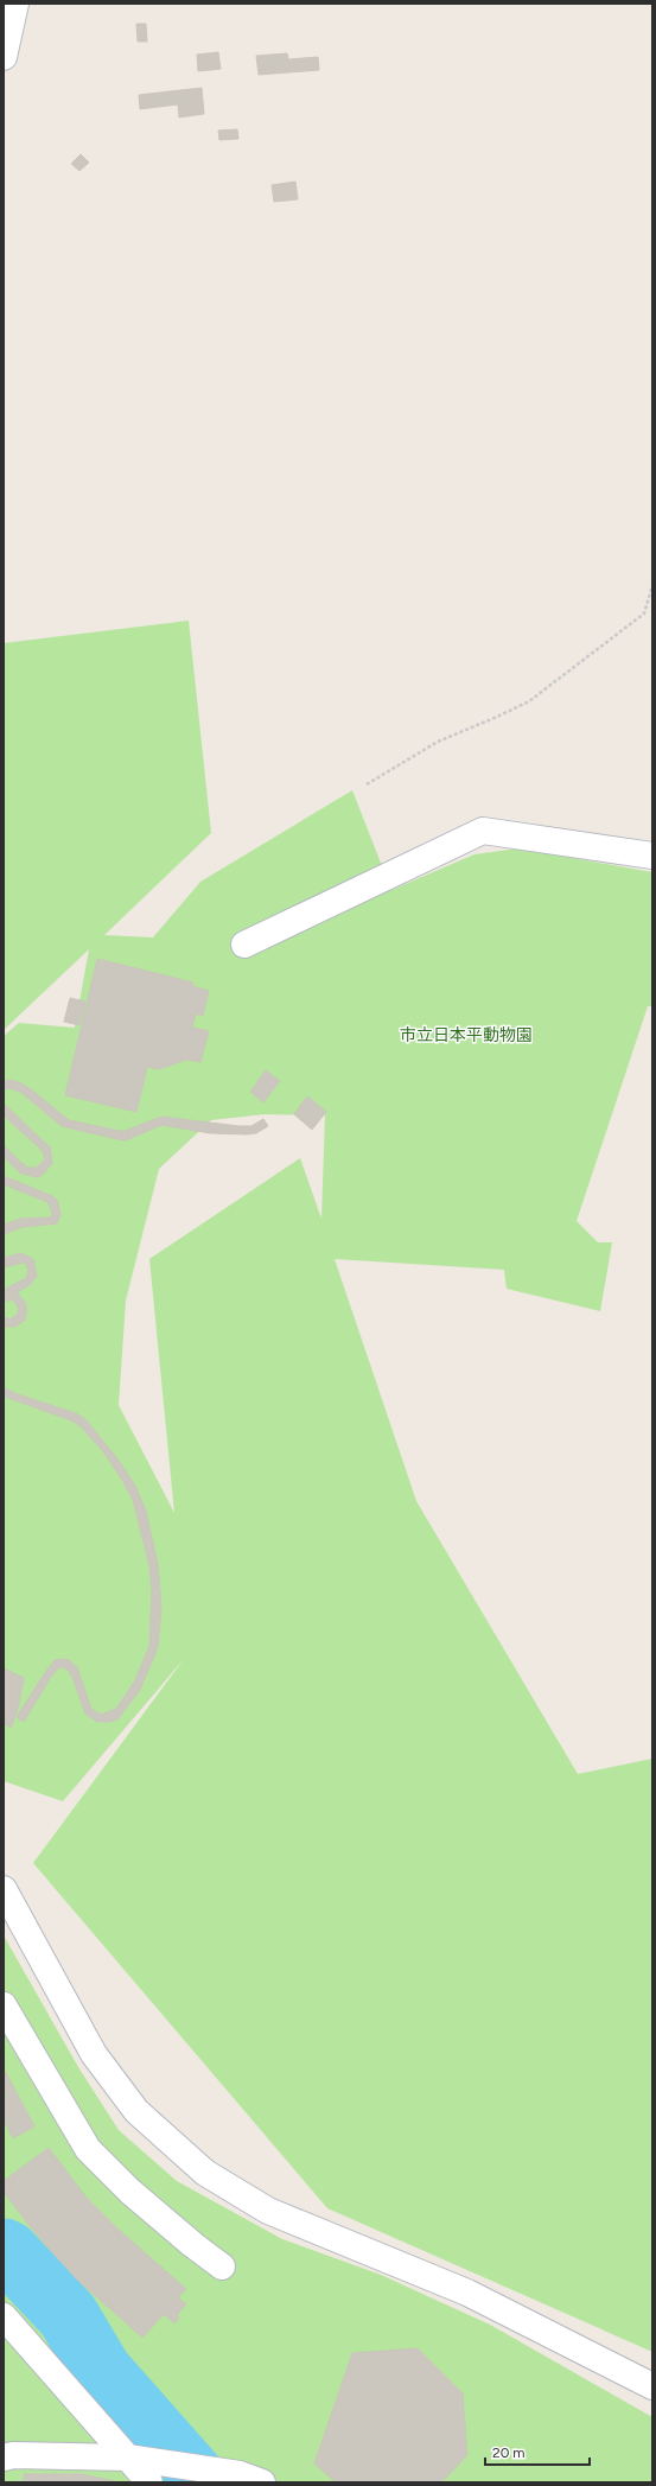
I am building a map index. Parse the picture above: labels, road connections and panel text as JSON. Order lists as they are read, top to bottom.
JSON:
{
  "parks": ["市立日本平動物園"],
  "scale_bar": "20 m"
}
